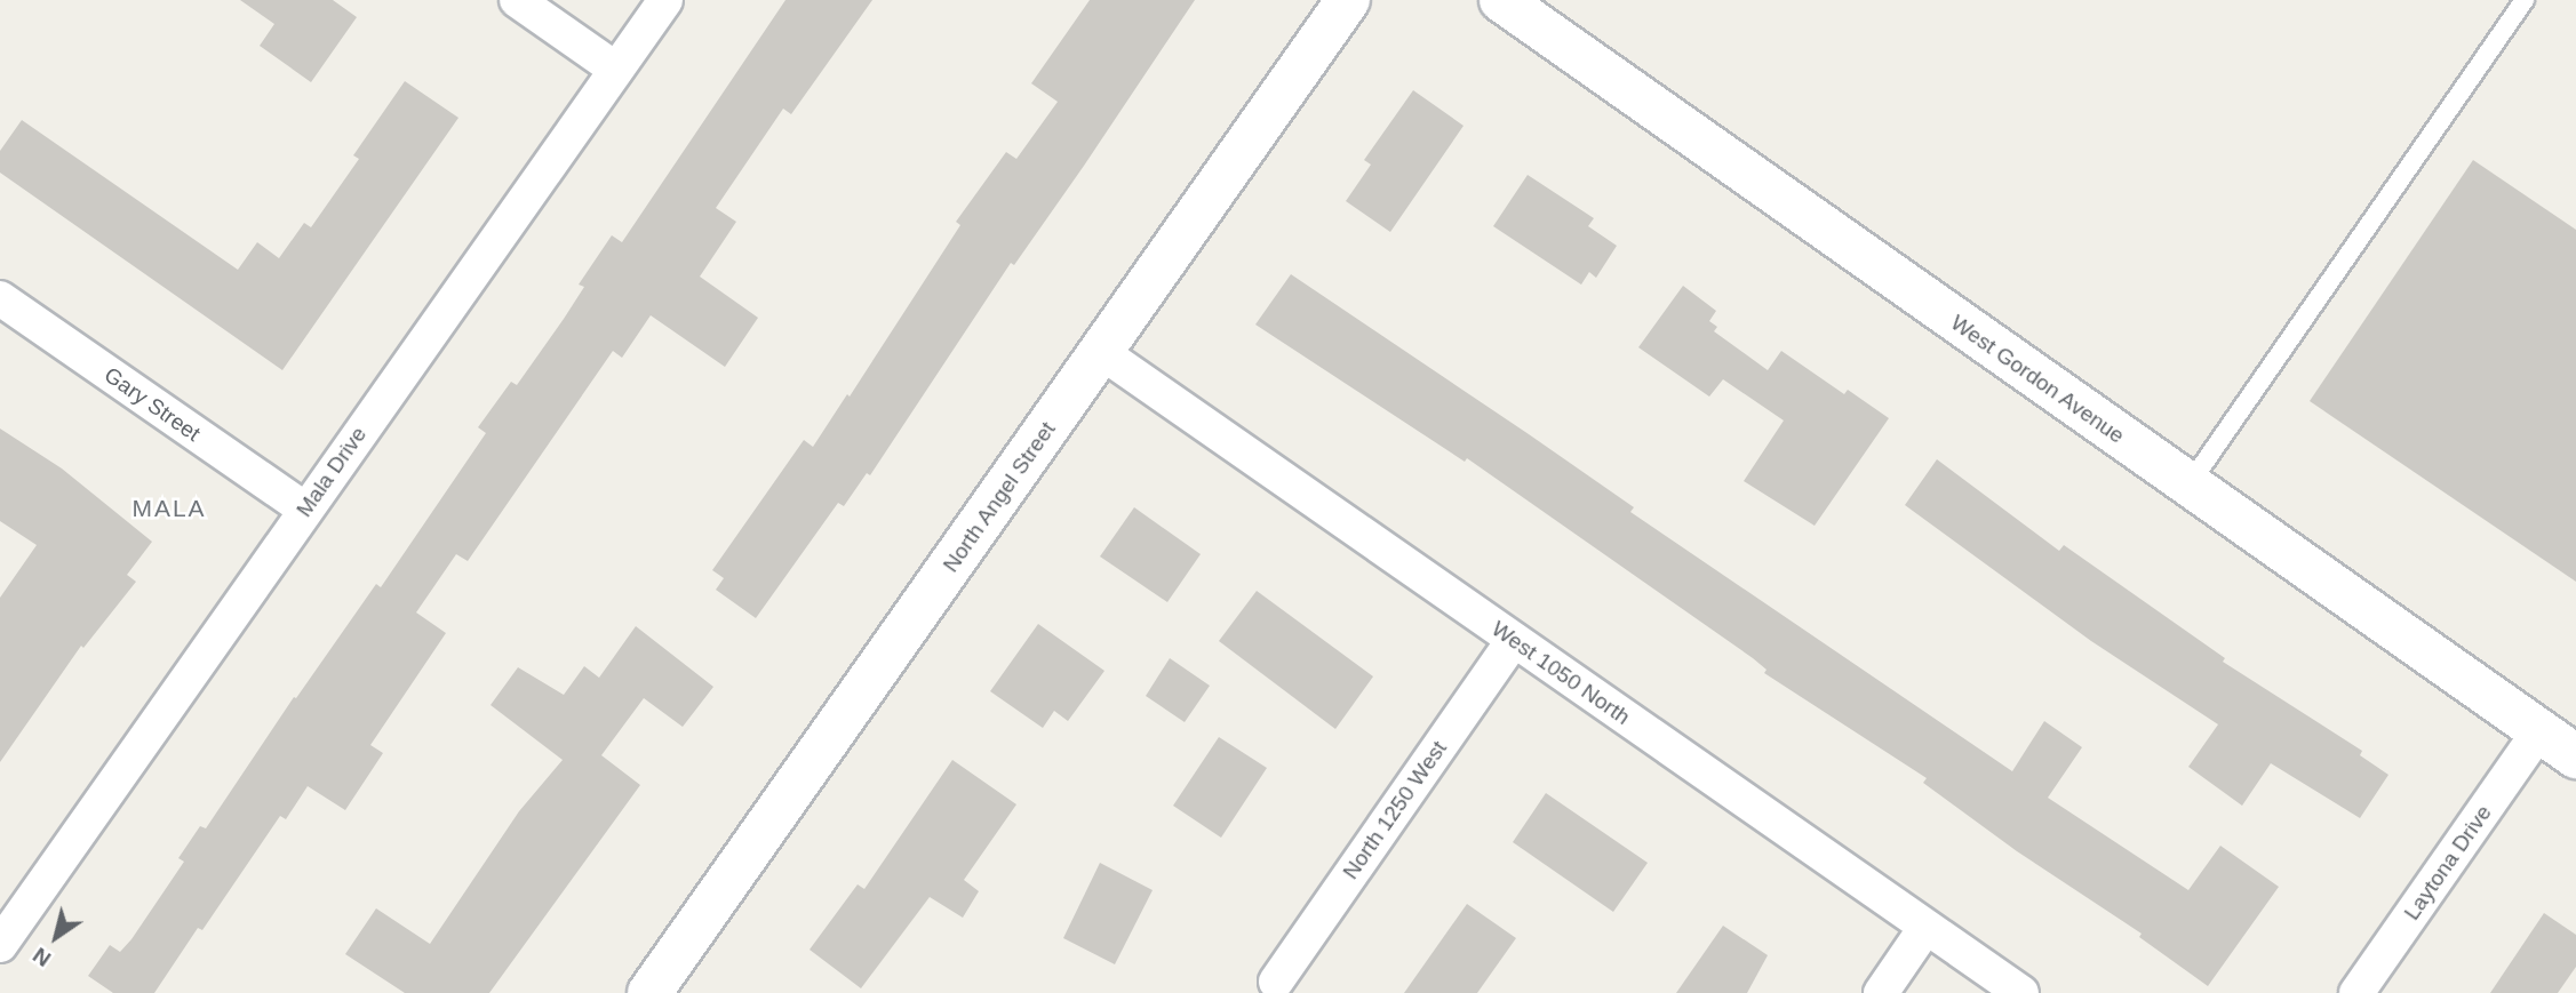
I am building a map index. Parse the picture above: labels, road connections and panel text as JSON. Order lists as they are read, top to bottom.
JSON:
{
  "streets": {
    "main road": ["West Gordon Avenue", "North Angel Street"],
    "street": [
      "Gary Street",
      "Mala Drive",
      "West 1050 North",
      "North 1250 West",
      "Laytona Drive"
    ]
  },
  "crossings": [
    ["West Gordon Avenue", "Laytona Drive"],
    ["Gary Street", "Mala Drive"],
    ["North Angel Street", "West 1050 North"],
    ["West 1050 North", "North 1250 West"]
  ],
  "districts": ["MALA"],
  "north": "bottom left"
}
